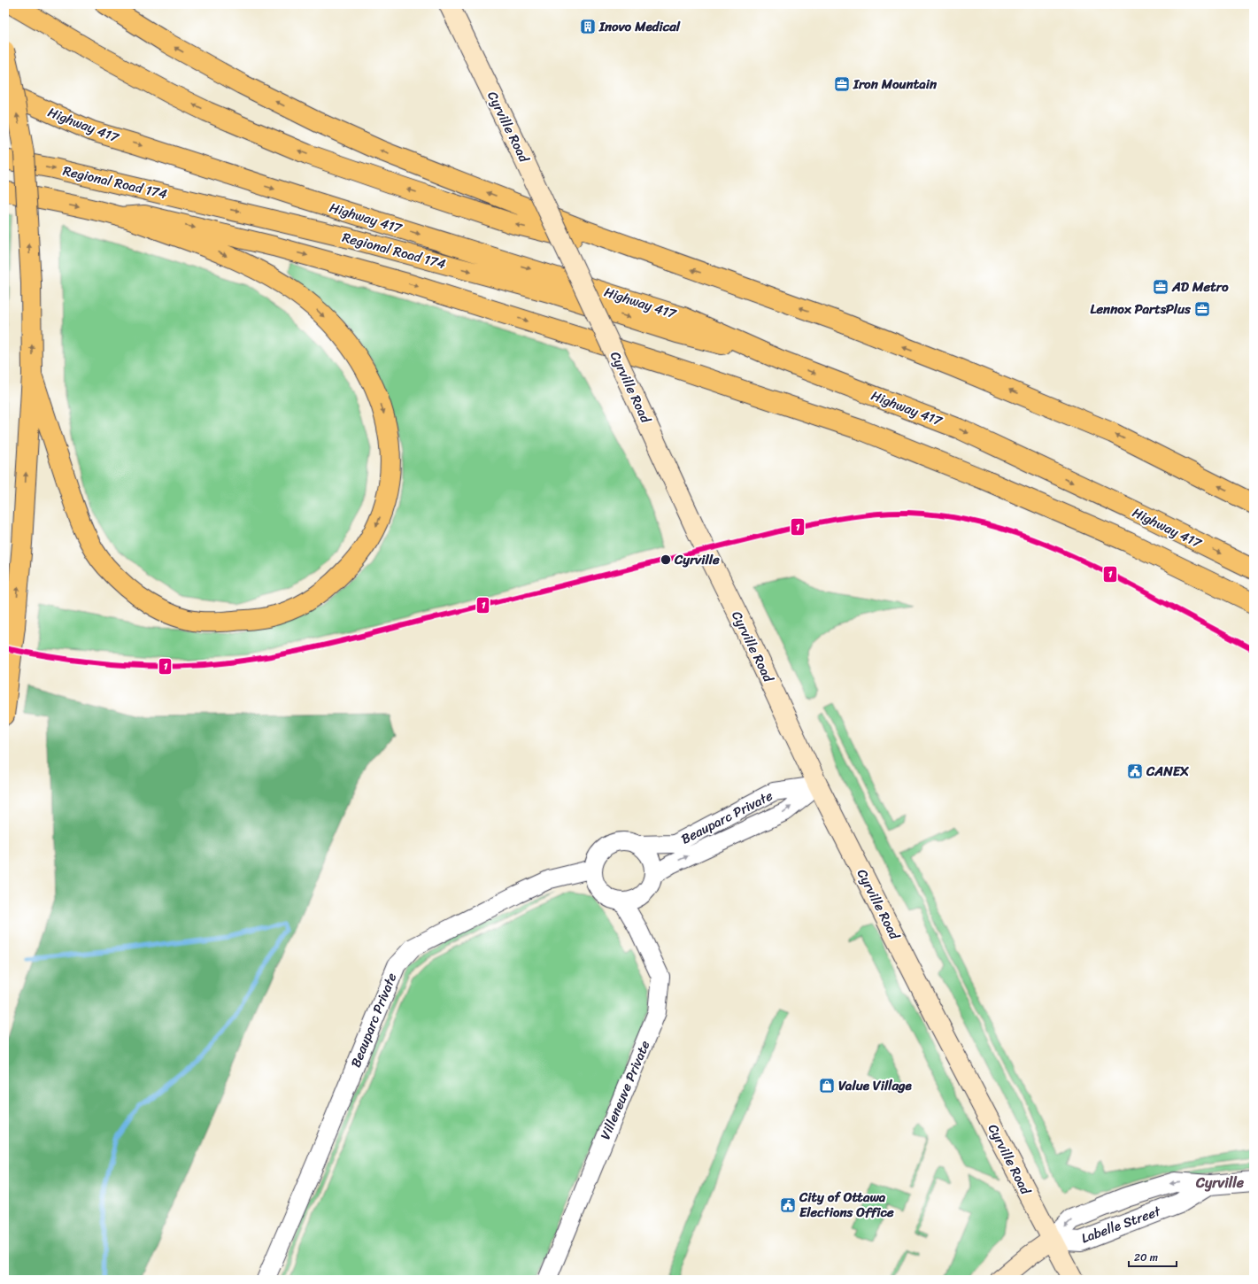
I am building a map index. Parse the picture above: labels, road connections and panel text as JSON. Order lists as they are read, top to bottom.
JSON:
{
  "streets": {
    "main road": ["Highway 417", "Cyrville Road", "Regional Road 174"],
    "street": ["Beauparc Private", "Villeneuve Private", "Labelle Street"]
  },
  "crossings": [
    ["Highway 417", "Regional Road 174"],
    ["Cyrville Road", "Beauparc Private"],
    ["Cyrville Road", "Labelle Street"],
    ["Beauparc Private", "Villeneuve Private"]
  ],
  "districts": ["Cyrville"],
  "places": {
    "building": ["Inovo Medical"],
    "office": ["Iron Mountain", "AD Metro", "Lennox PartsPlus"],
    "other": ["Cyrville"],
    "public building": ["CANEX", "City of Ottawa Elections Office"],
    "shop": ["Value Village"]
  },
  "lines": ["transit line 1"],
  "scale_bar": "20 m"
}
